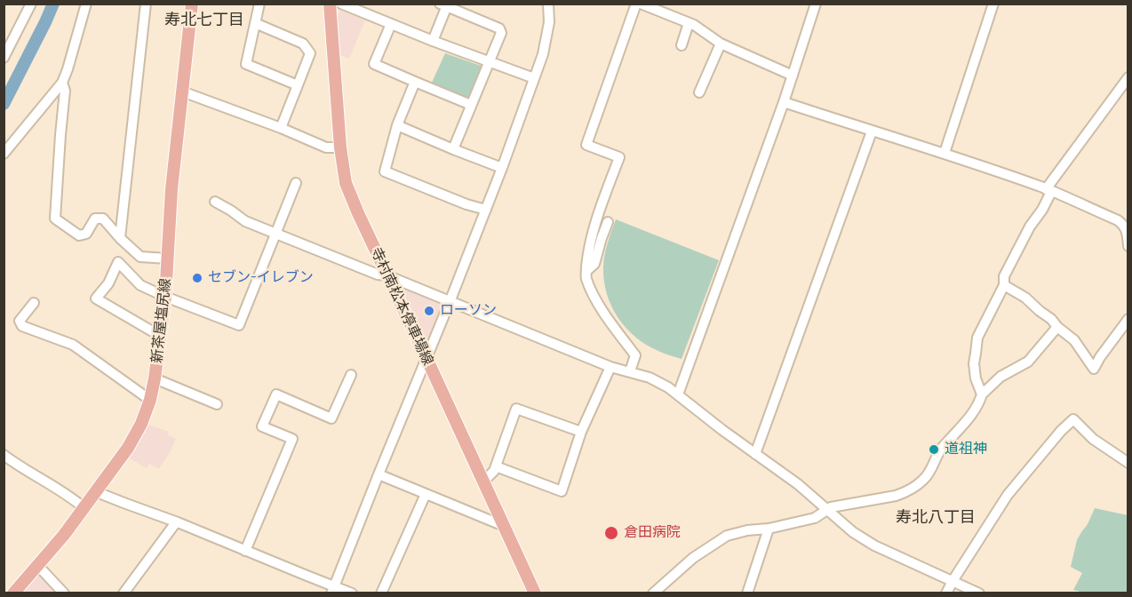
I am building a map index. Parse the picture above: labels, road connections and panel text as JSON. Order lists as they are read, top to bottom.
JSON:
{
  "streets": {
    "main road": ["寺村南松本停車場線", "新茶屋塩尻線"]
  },
  "districts": ["寿北七丁目", "寿北八丁目"],
  "places": [
    "セブン-イレブン",
    "ローソン",
    "道祖神",
    "倉田病院"
  ]
}
